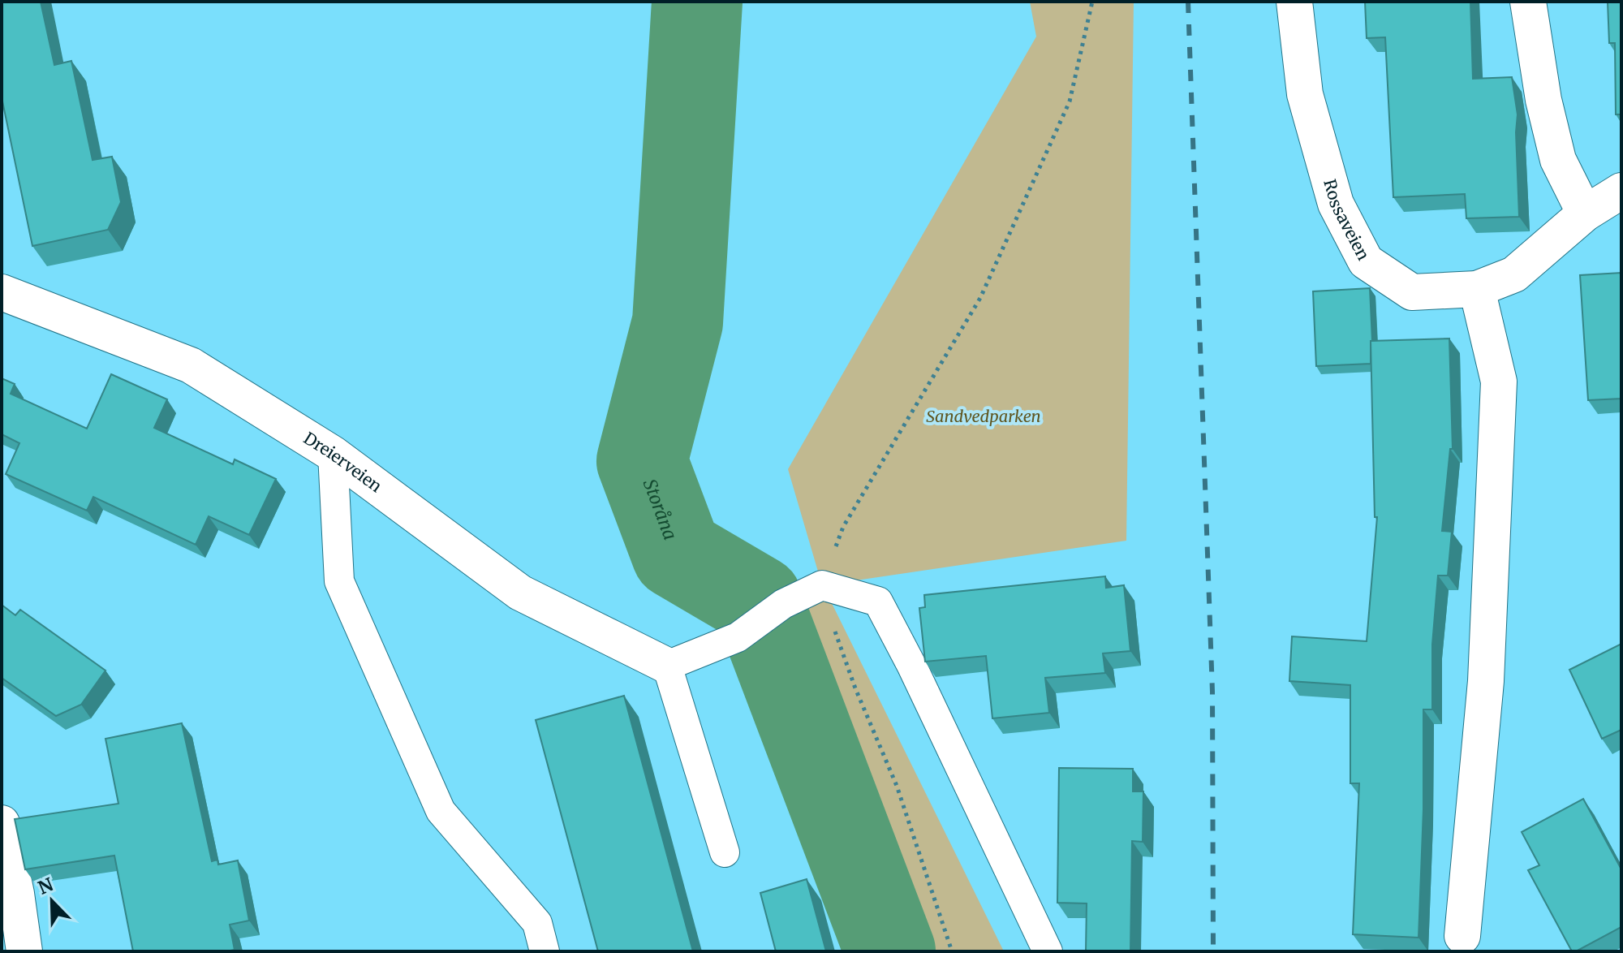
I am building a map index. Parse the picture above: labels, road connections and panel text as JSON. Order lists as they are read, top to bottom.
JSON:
{
  "streets": {
    "street": ["Rossaveien", "Dreierveien"]
  },
  "water": ["Storåna"],
  "parks": ["Sandvedparken"],
  "north": "top left"
}
